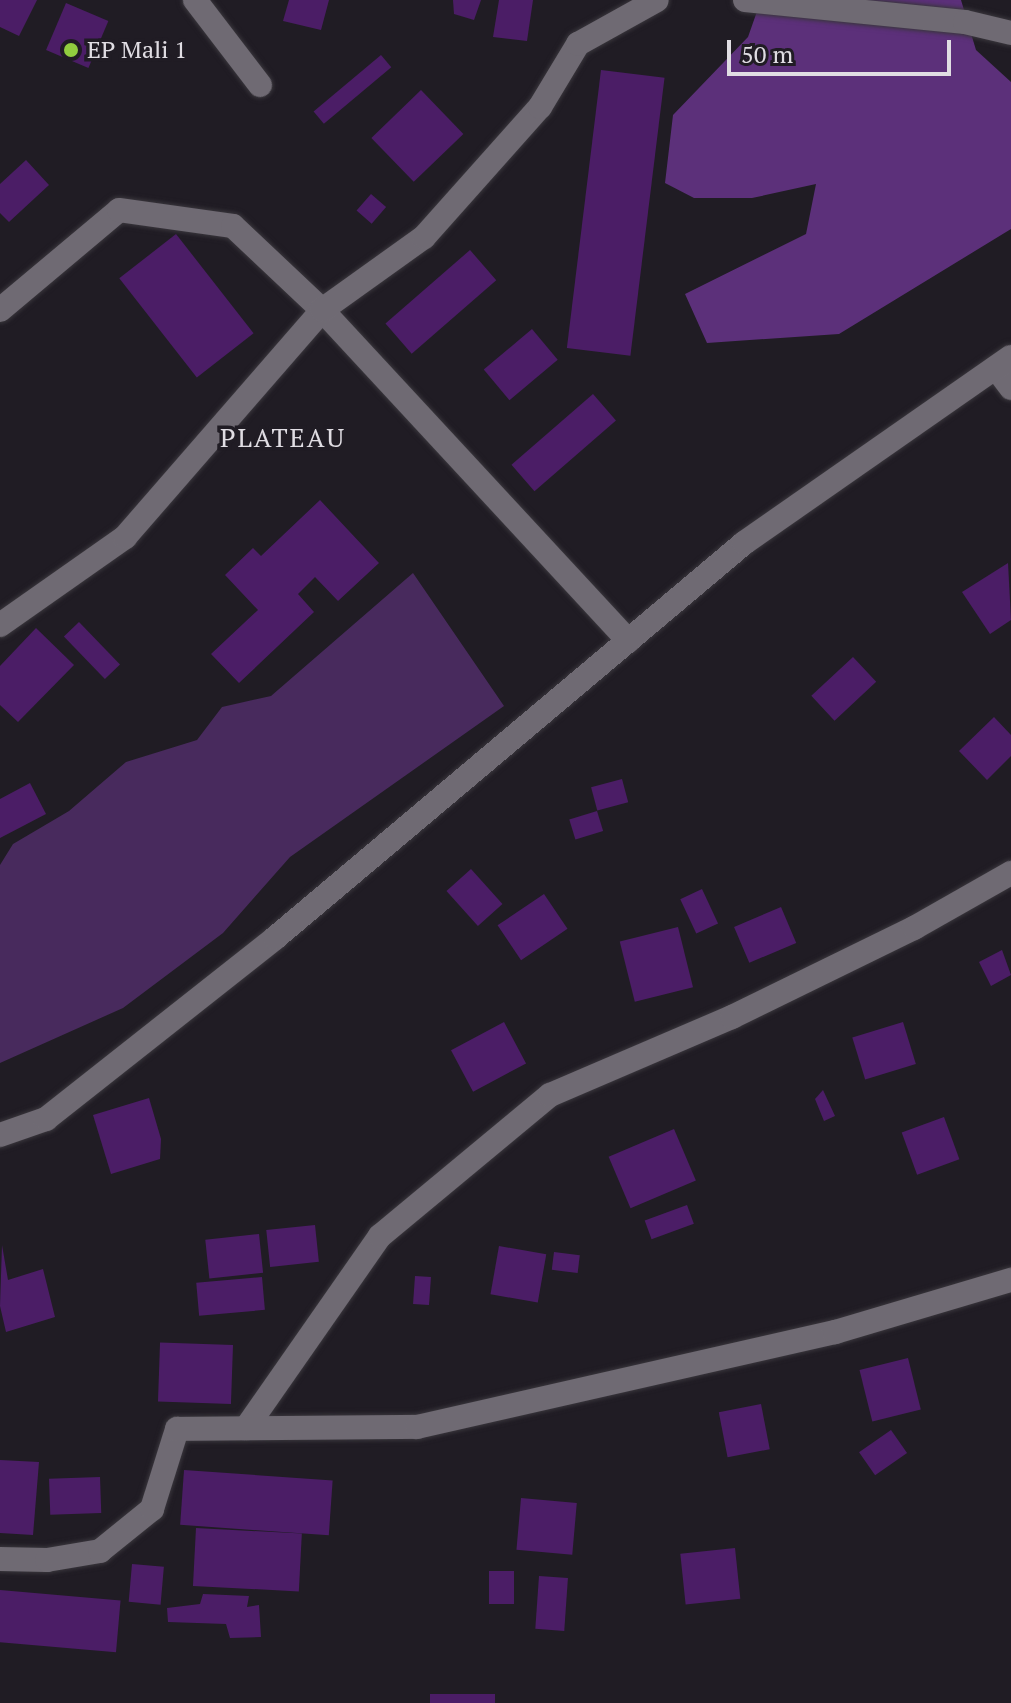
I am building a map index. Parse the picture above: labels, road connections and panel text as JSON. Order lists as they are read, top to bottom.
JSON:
{
  "districts": ["PLATEAU"],
  "places": ["EP Mali 1"],
  "scale_bar": "50 m"
}
